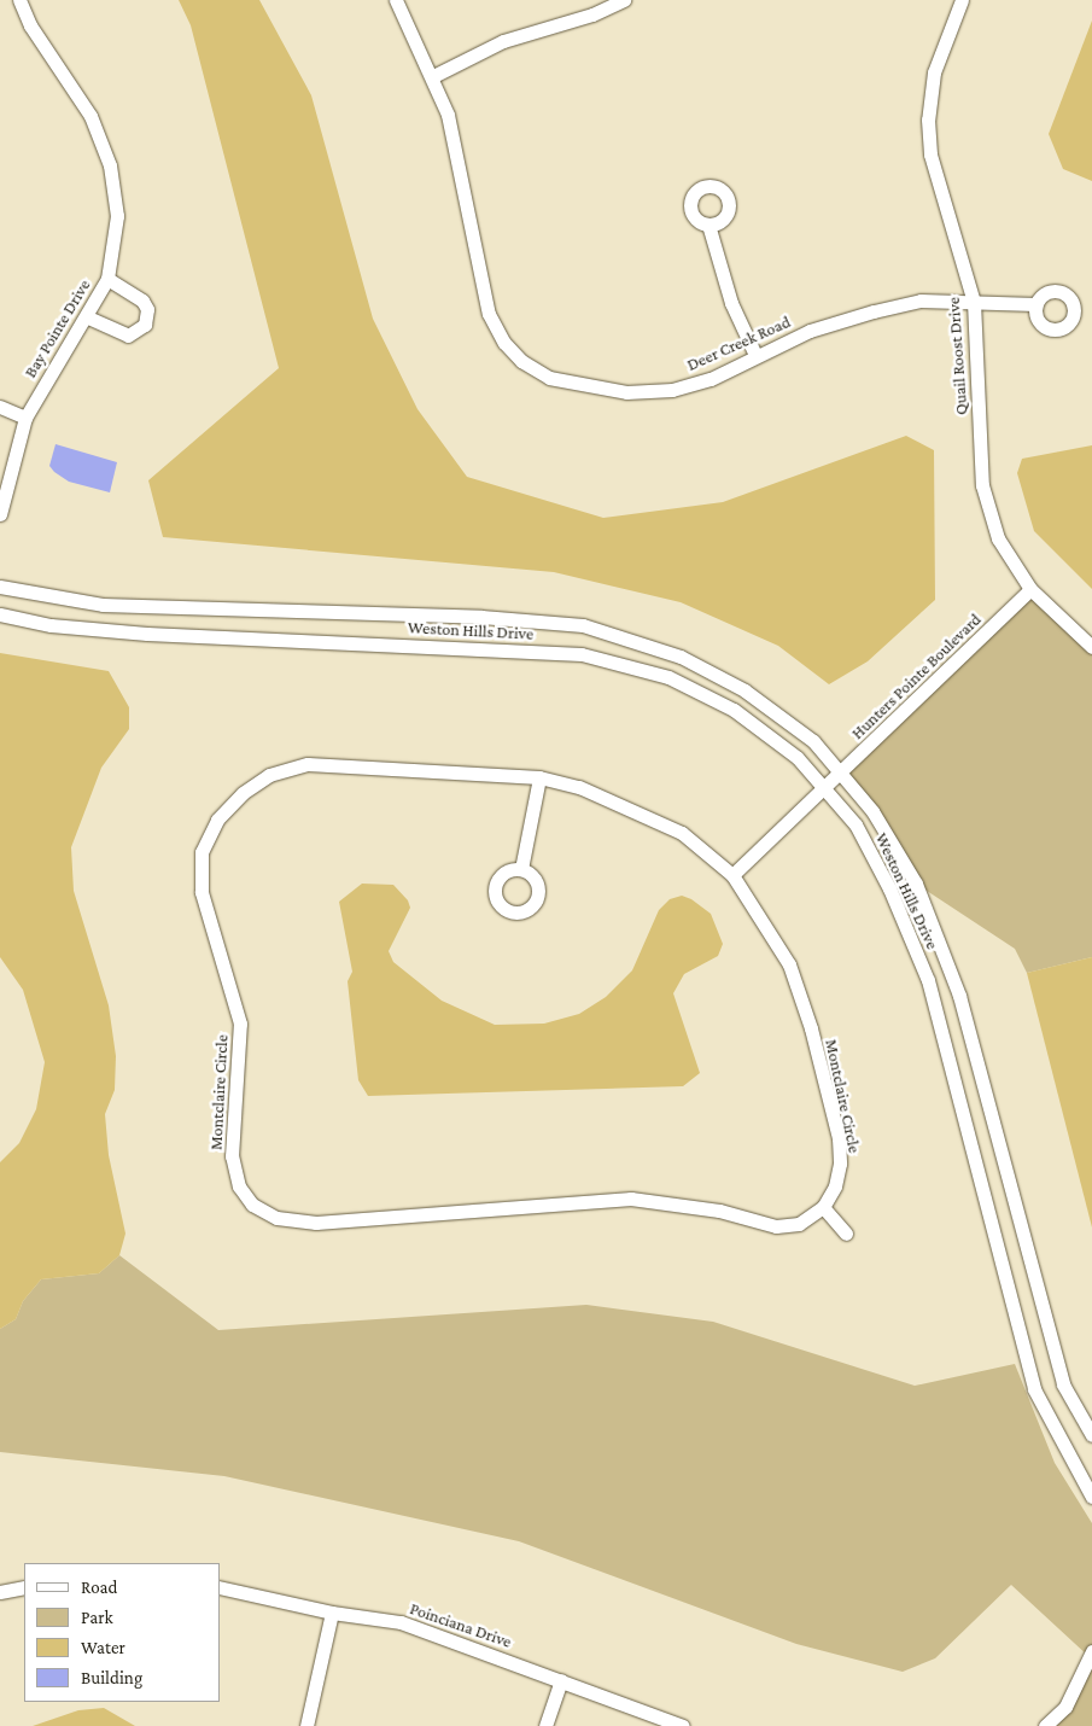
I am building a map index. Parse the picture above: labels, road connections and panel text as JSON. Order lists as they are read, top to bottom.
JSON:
{
  "streets": {
    "street": [
      "Bay Pointe Drive",
      "Deer Creek Road",
      "Quail Roost Drive",
      "Weston Hills Drive",
      "Hunters Pointe Boulevard",
      "Montclaire Circle",
      "Poinciana Drive"
    ]
  },
  "crossings": [
    ["Deer Creek Road", "Quail Roost Drive"],
    ["Quail Roost Drive", "Hunters Pointe Boulevard"],
    ["Weston Hills Drive", "Hunters Pointe Boulevard"],
    ["Hunters Pointe Boulevard", "Montclaire Circle"]
  ],
  "legend": [
    "Road",
    "Park",
    "Water",
    "Building"
  ]
}
